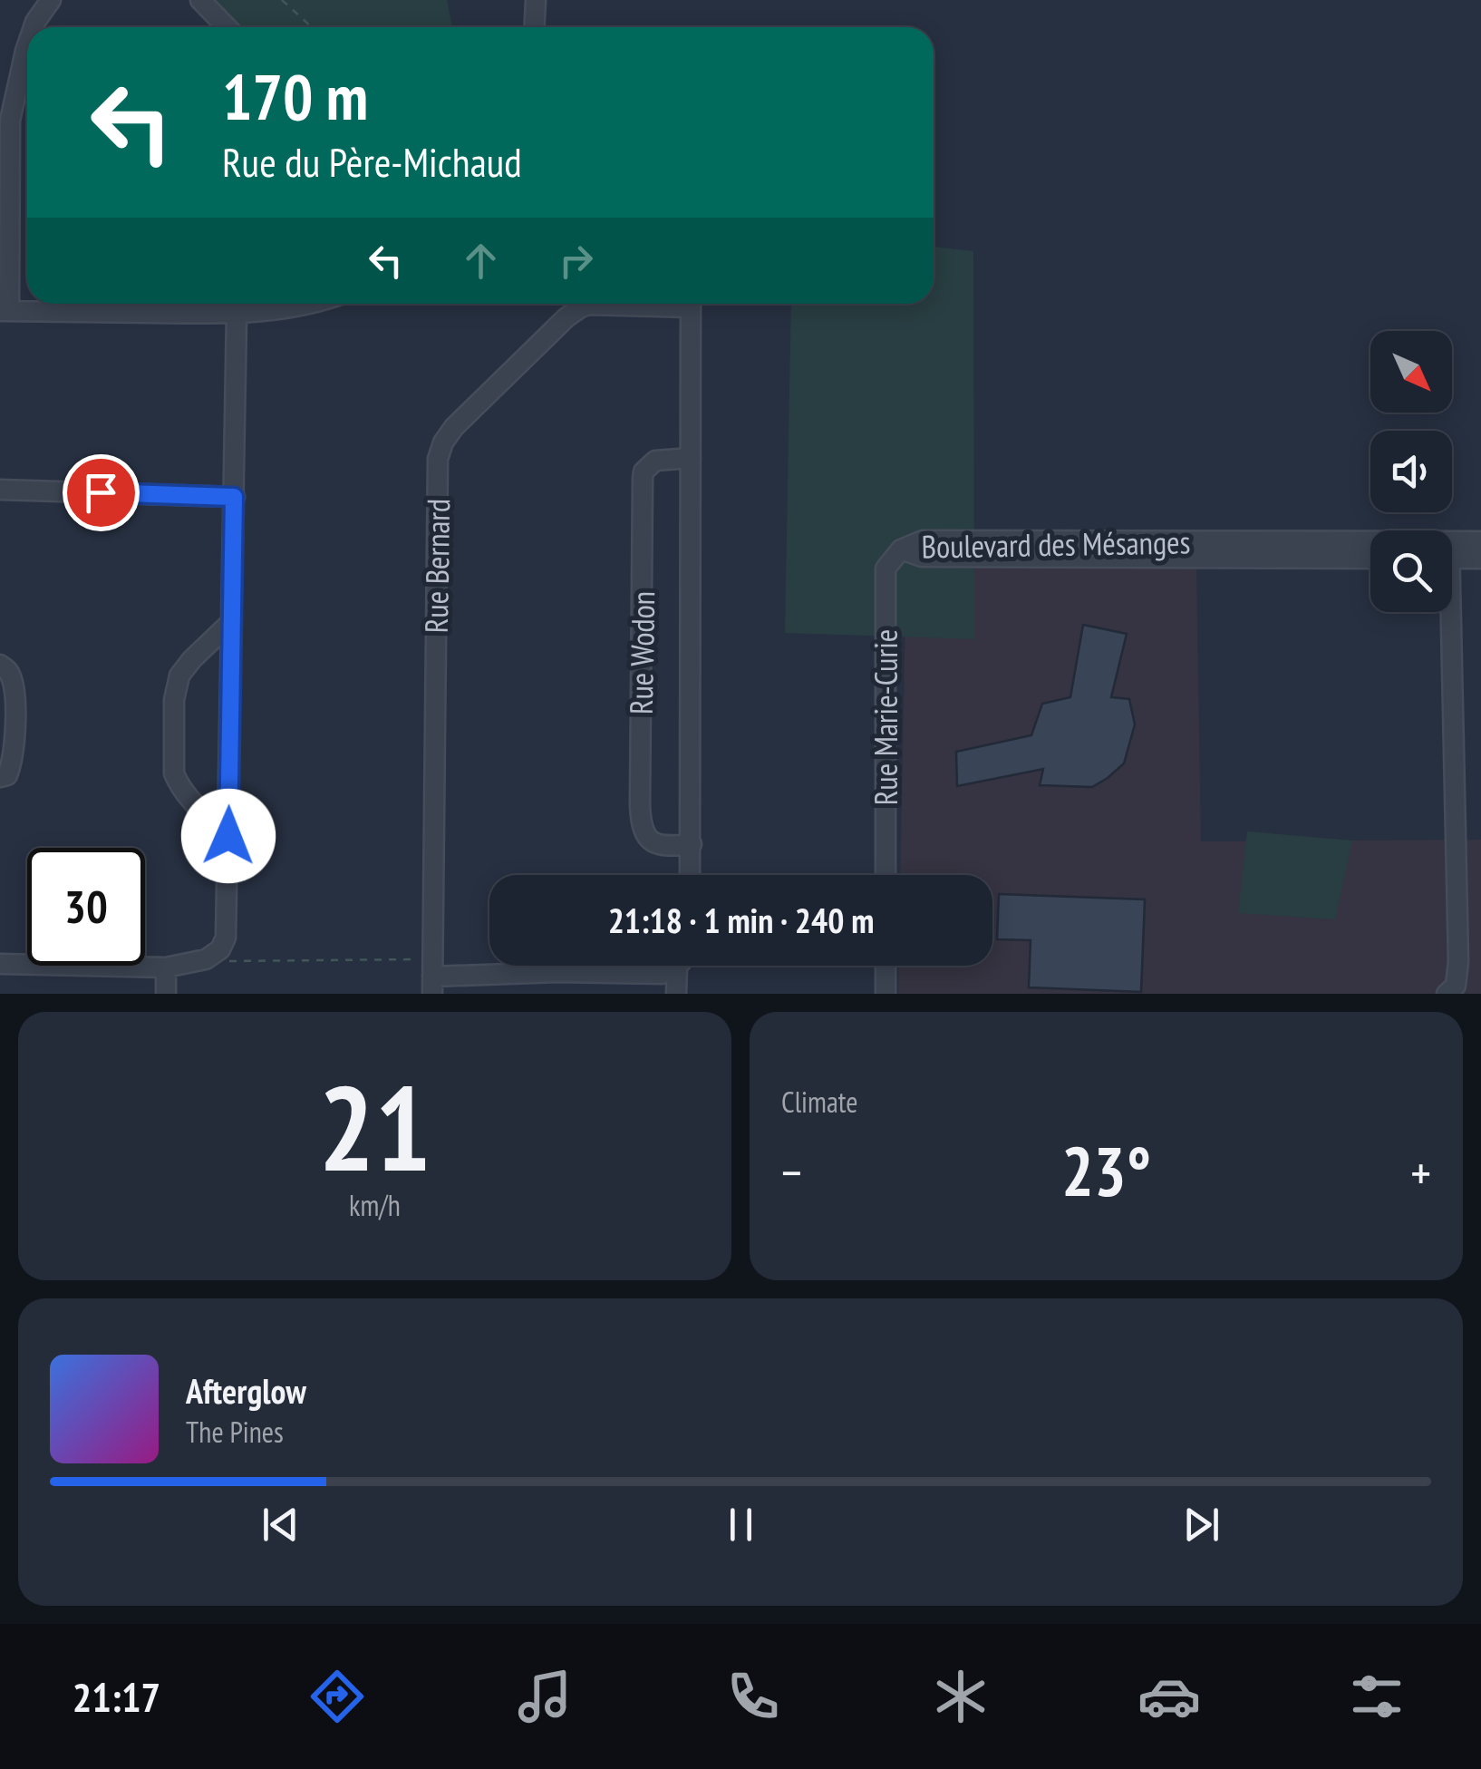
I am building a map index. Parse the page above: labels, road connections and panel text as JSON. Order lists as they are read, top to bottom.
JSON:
{
  "streets": {
    "street": [
      "Boulevard des Mésanges",
      "Rue Bernard",
      "Rue Wodon",
      "Rue Marie-Curie"
    ]
  },
  "crossings": [
    ["Boulevard des Mésanges", "Rue Marie-Curie"]
  ],
  "north": "bottom right",
  "page": {
    "turn": ["170 m", "Rue du Père-Michaud"],
    "limit": "30",
    "trip": "21:18 · 1 min · 240 m",
    "tile": [
      ["21", "km/h"],
      "Climate"
    ],
    "heat": ["−", "23°", "+"],
    "song": ["Afterglow", "The Pines"],
    "tabs": "21:17"
  }
}
